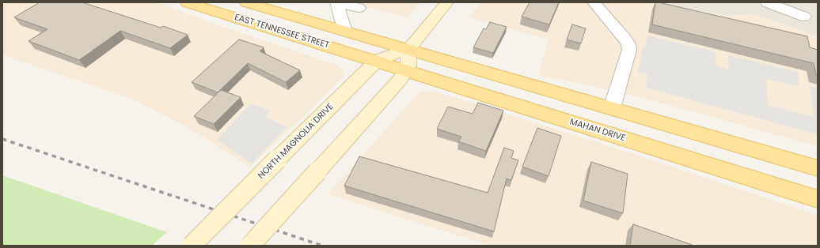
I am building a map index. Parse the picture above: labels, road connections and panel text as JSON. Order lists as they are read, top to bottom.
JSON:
{
  "streets": {
    "main road": ["EAST TENNESSEE STREET", "MAHAN DRIVE", "NORTH MAGNOLIA DRIVE"]
  },
  "crossings": [
    ["EAST TENNESSEE STREET", "MAHAN DRIVE"],
    ["EAST TENNESSEE STREET", "NORTH MAGNOLIA DRIVE"],
    ["MAHAN DRIVE", "NORTH MAGNOLIA DRIVE"]
  ]
}
